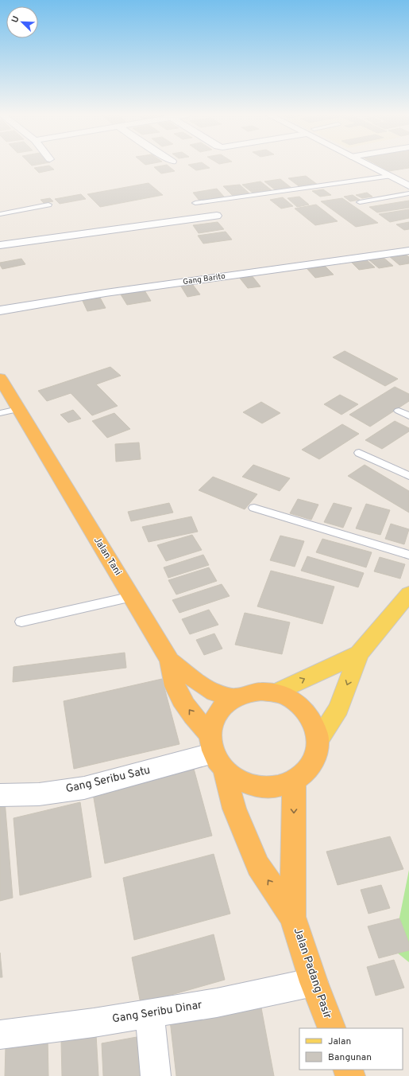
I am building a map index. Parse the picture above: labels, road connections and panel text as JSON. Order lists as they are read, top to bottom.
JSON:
{
  "streets": {
    "highway": ["Jalan Tani", "Jalan Padang Pasir"],
    "street": ["Gang Barito", "Gang Seribu Satu", "Gang Seribu Dinar"]
  },
  "crossings": [
    ["Jalan Tani", "Gang Seribu Satu"],
    ["Jalan Padang Pasir", "Gang Seribu Dinar"]
  ],
  "legend": ["Jalan", "Bangunan"],
  "north": "top left"
}
